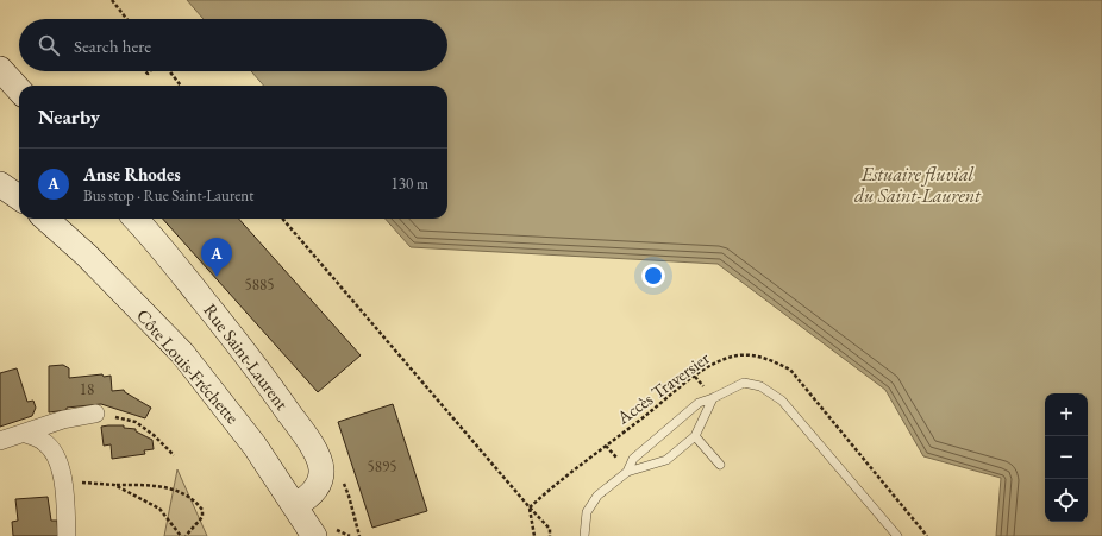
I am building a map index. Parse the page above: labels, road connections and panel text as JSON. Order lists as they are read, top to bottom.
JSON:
{
  "streets": {
    "main road": ["Rue Saint-Laurent", "Côte Louis-Fréchette"],
    "path": ["Accès Traversier"]
  },
  "crossings": [
    ["Rue Saint-Laurent", "Côte Louis-Fréchette"]
  ],
  "water": ["Estuaire fluvial du Saint-Laurent"],
  "house_numbers": ["5885", "18", "5895"],
  "page": {
    "search": "Search here",
    "heading": "Nearby",
    "list": [
      {
        "mark": "A",
        "name": "Anse Rhodes",
        "note": "Bus stop · Rue Saint-Laurent",
        "value": "130 m"
      }
    ],
    "pins": "A",
    "map_buttons": ["+", "−"]
  }
}
